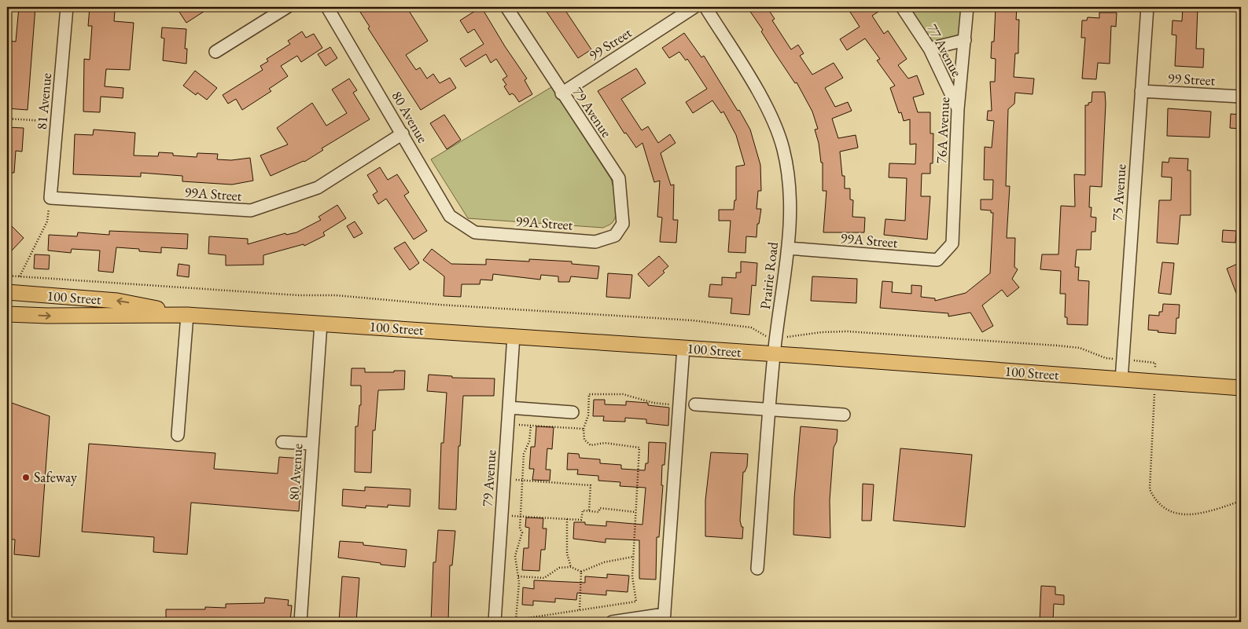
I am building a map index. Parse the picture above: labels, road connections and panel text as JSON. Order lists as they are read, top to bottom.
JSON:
{
  "streets": {
    "main road": ["100 Street"],
    "street": [
      "99 Street",
      "77 Avenue",
      "81 Avenue",
      "79 Avenue",
      "80 Avenue",
      "76A Avenue",
      "75 Avenue",
      "99A Street",
      "Prairie Road"
    ]
  },
  "crossings": [
    ["99 Street", "79 Avenue"],
    ["99 Street", "75 Avenue"],
    ["77 Avenue", "76A Avenue"],
    ["81 Avenue", "99A Street"],
    ["79 Avenue", "99A Street"],
    ["79 Avenue", "100 Street"],
    ["80 Avenue", "99A Street"],
    ["80 Avenue", "100 Street"],
    ["76A Avenue", "99A Street"],
    ["75 Avenue", "100 Street"],
    ["99A Street", "Prairie Road"],
    ["Prairie Road", "100 Street"]
  ],
  "places": ["Safeway"]
}
